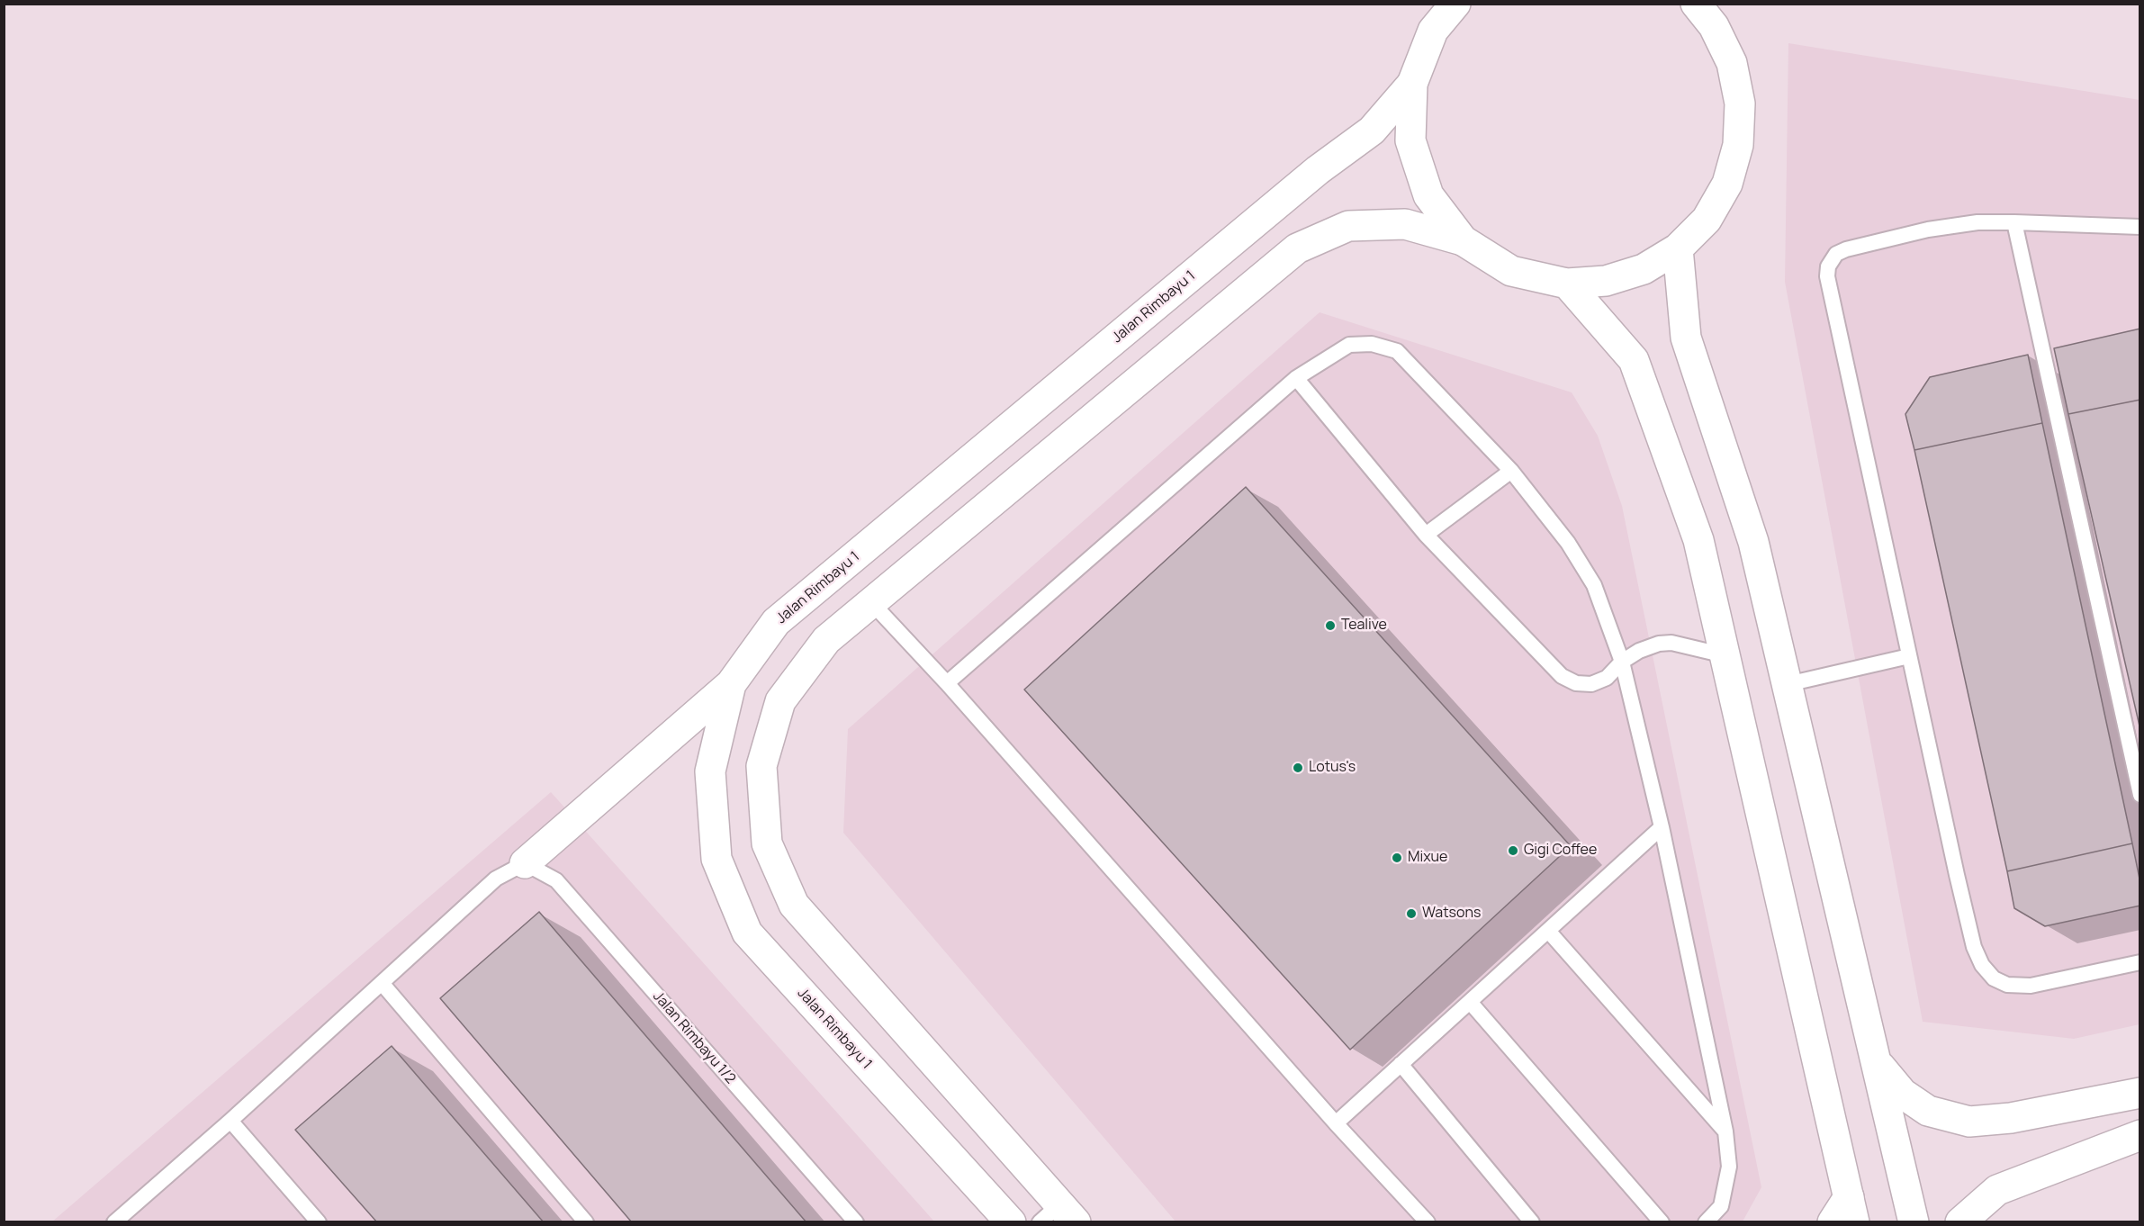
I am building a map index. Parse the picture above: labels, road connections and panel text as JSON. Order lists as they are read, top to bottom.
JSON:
{
  "streets": {
    "street": ["Jalan Rimbayu 1"],
    "lane": ["Jalan Rimbayu 1/2"]
  },
  "places": [
    "Tealive",
    "Lotus's",
    "Gigi Coffee",
    "Mixue",
    "Watsons"
  ]
}
